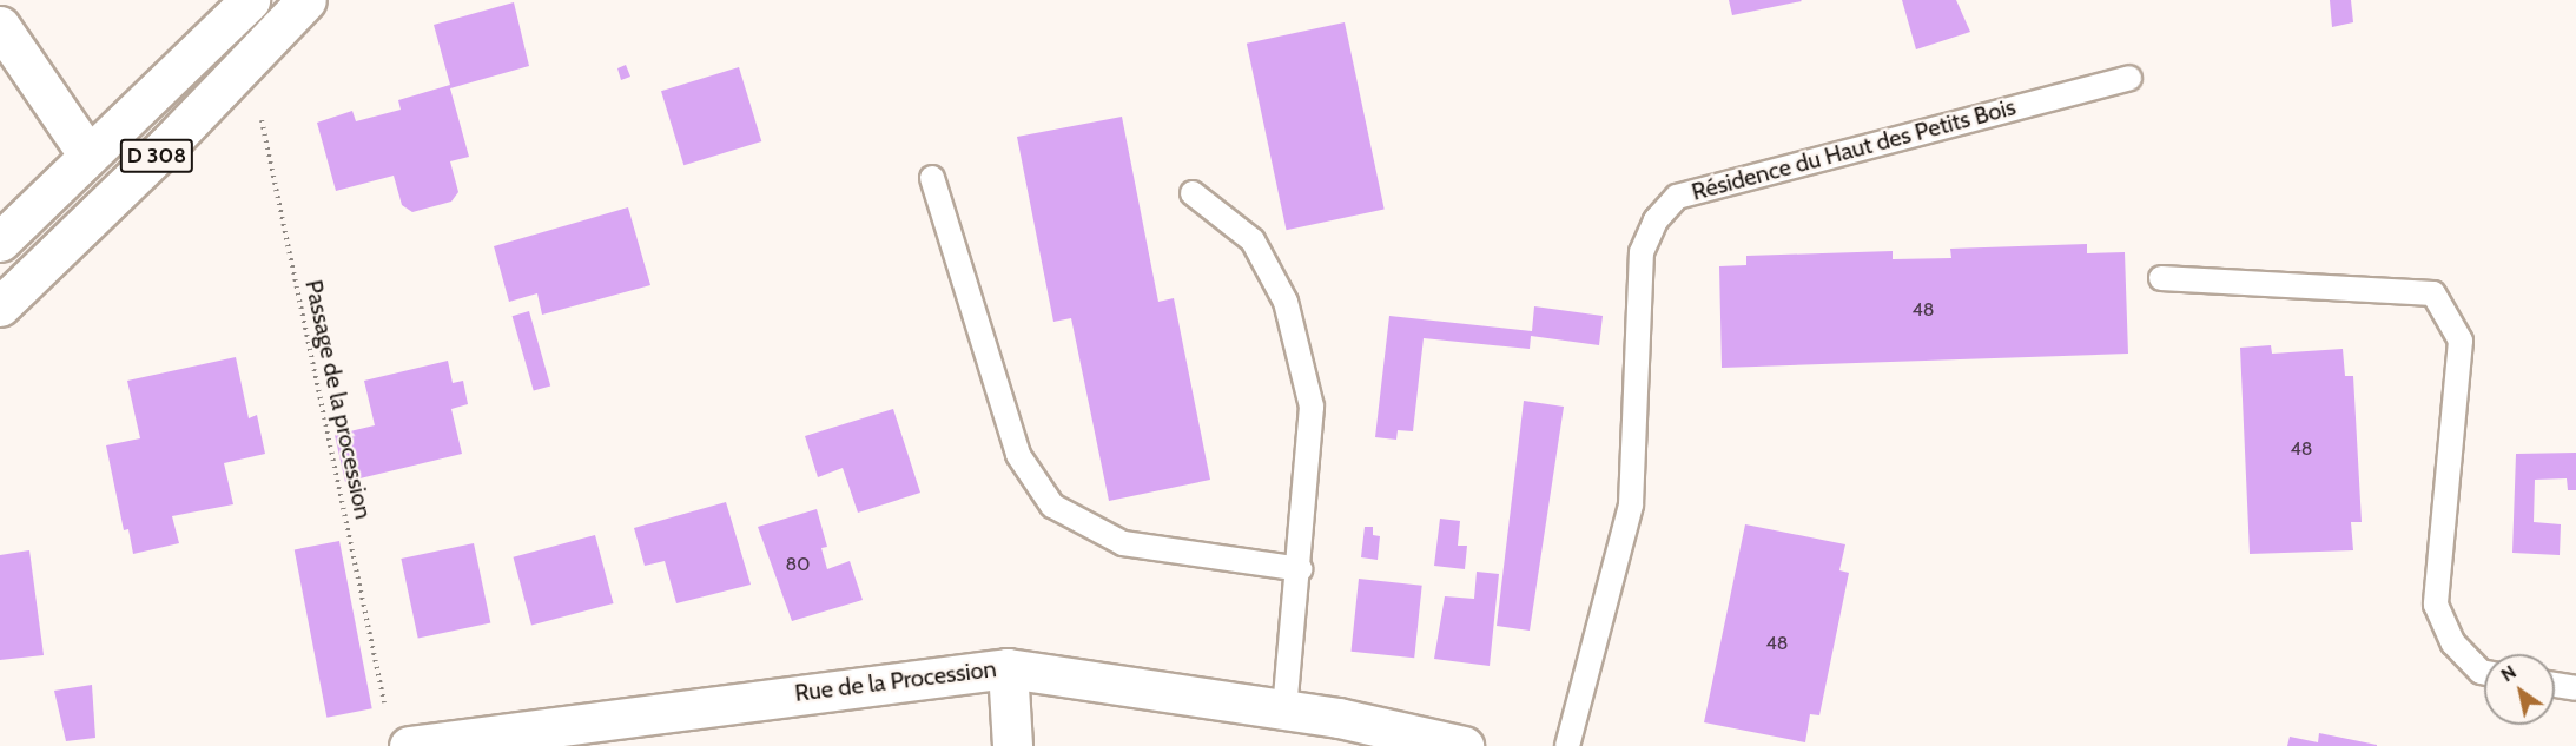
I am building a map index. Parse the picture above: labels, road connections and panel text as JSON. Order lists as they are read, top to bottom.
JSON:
{
  "streets": {
    "street": ["D 308", "Rue de la Procession"],
    "lane": ["Résidence du Haut des Petits Bois"],
    "path": ["Passage de la procession"]
  },
  "crossings": [
    ["D 308", "Passage de la procession"]
  ],
  "house_numbers": [
    "48",
    "48",
    "80",
    "48"
  ],
  "north": "top left"
}
